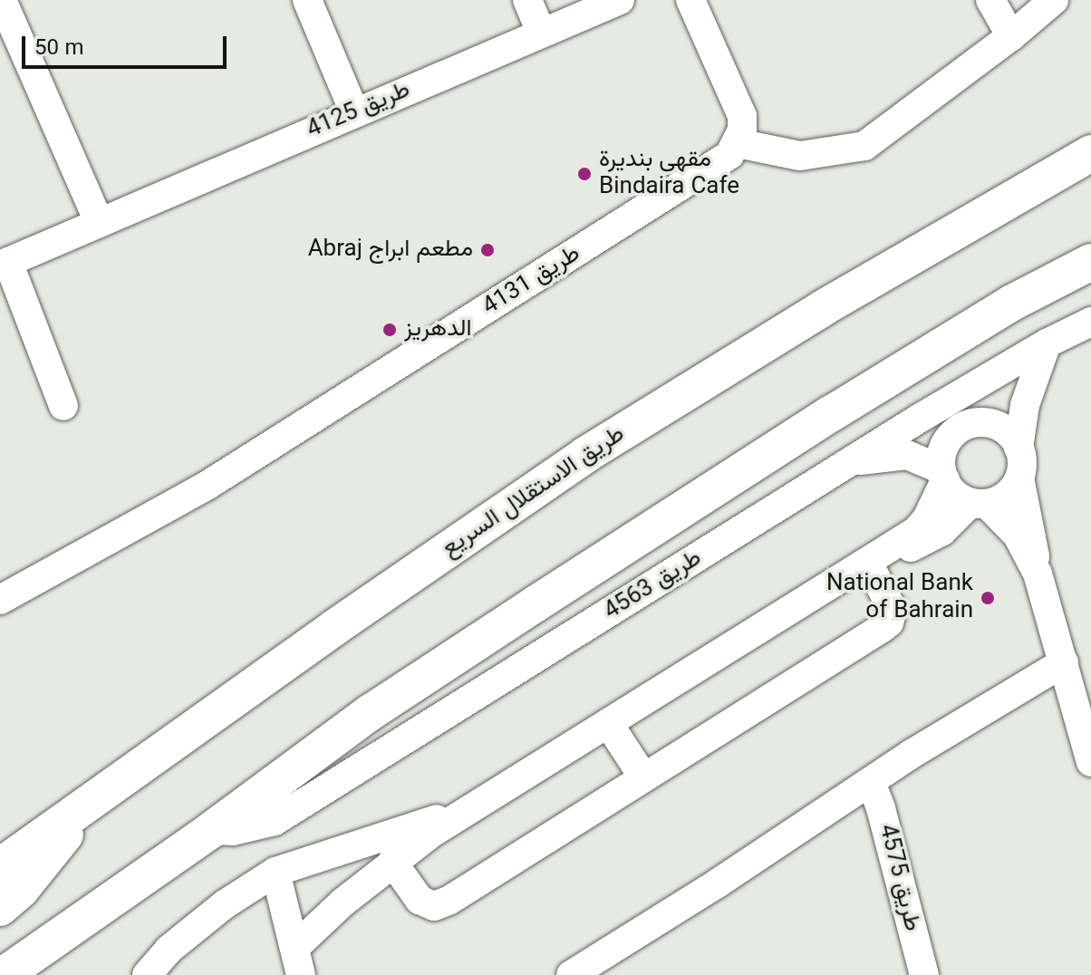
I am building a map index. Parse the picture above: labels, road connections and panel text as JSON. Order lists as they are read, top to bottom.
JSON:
{
  "streets": {
    "main road": ["طريق الاستقلال السريع"],
    "street": [
      "طريق 4125",
      "طريق 4131",
      "طريق 4563",
      "طريق 4575"
    ]
  },
  "places": [
    "مقهى بنديرة Bindaira Cafe",
    "Abraj مطعم ابراج",
    "الدهريز",
    "National Bank of Bahrain"
  ],
  "scale_bar": "50 m"
}
